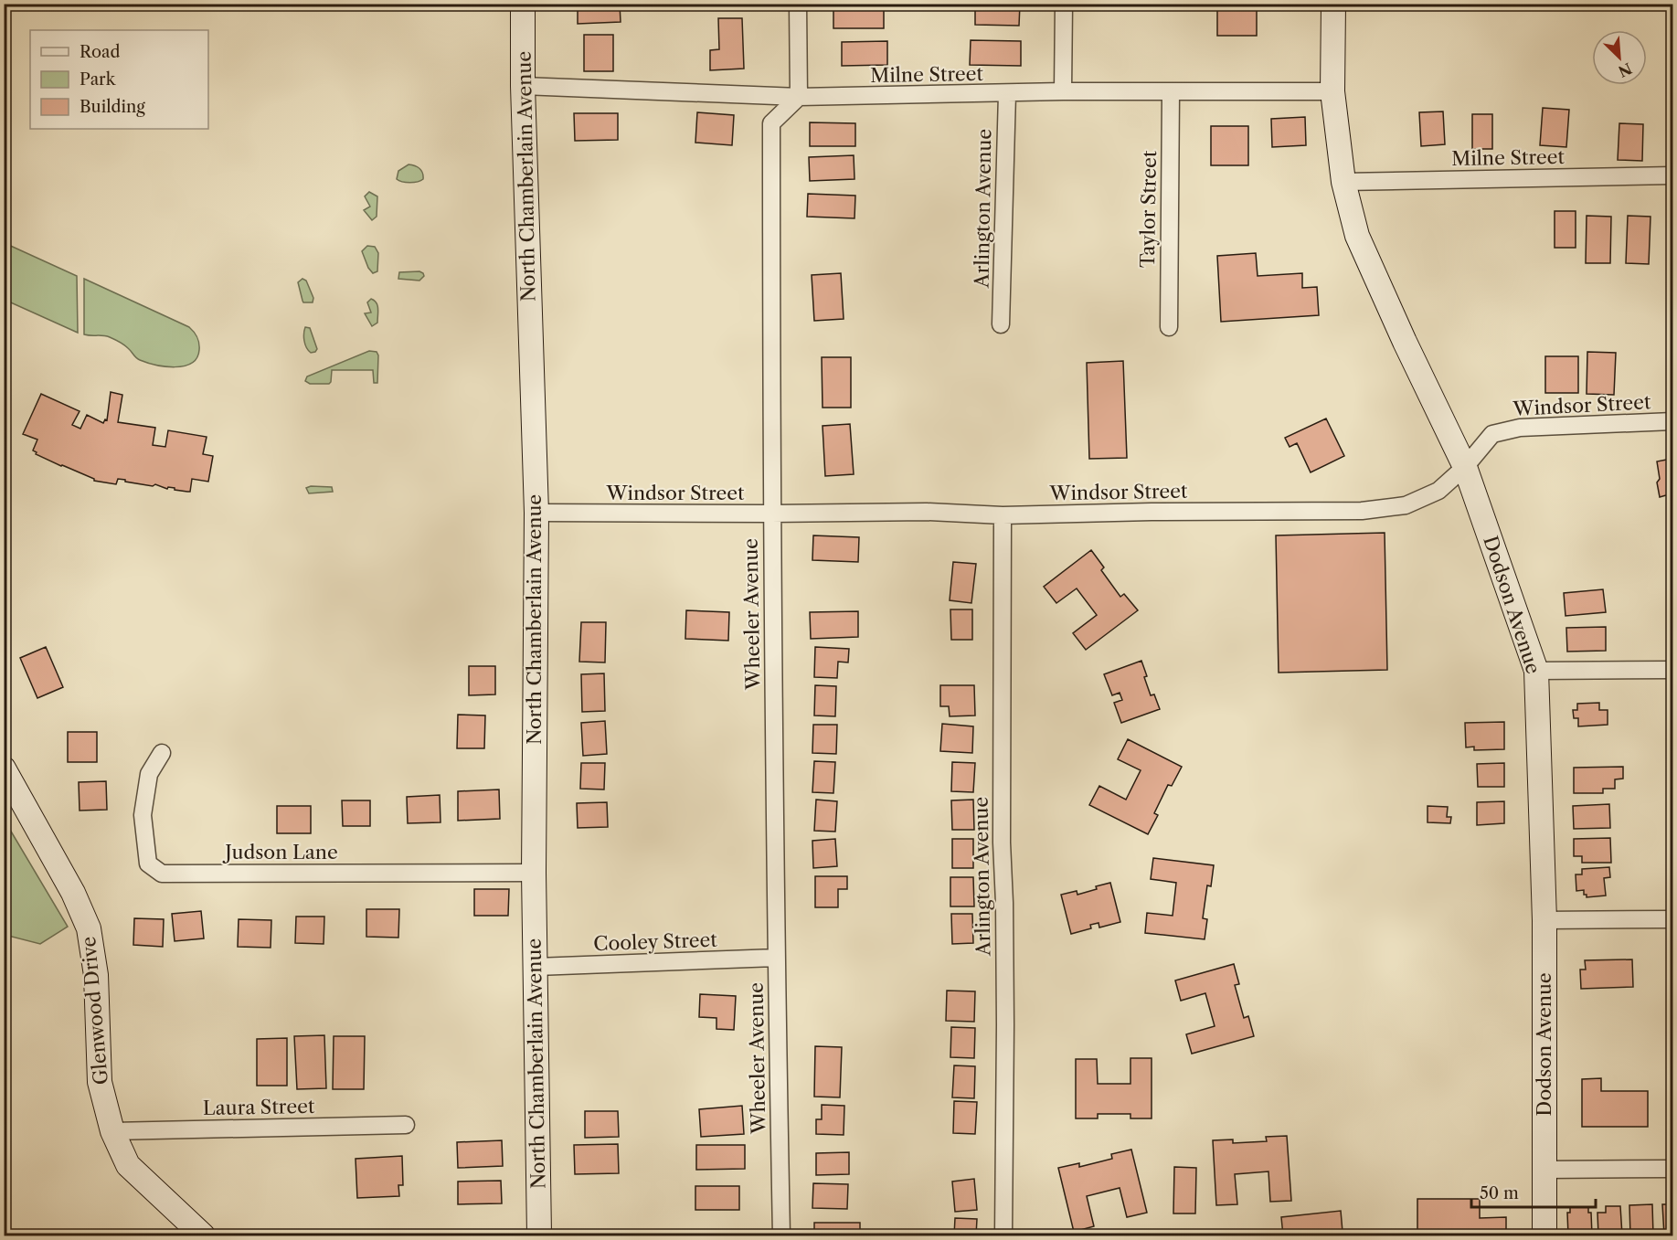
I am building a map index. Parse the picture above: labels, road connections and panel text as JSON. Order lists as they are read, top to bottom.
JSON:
{
  "streets": {
    "street": [
      "Milne Street",
      "North Chamberlain Avenue",
      "Arlington Avenue",
      "Taylor Street",
      "Windsor Street",
      "Dodson Avenue",
      "Wheeler Avenue",
      "Judson Lane",
      "Cooley Street",
      "Glenwood Drive",
      "Laura Street"
    ]
  },
  "crossings": [
    ["Milne Street", "North Chamberlain Avenue"],
    ["Milne Street", "Arlington Avenue"],
    ["Milne Street", "Taylor Street"],
    ["Milne Street", "Dodson Avenue"],
    ["Milne Street", "Wheeler Avenue"],
    ["North Chamberlain Avenue", "Windsor Street"],
    ["North Chamberlain Avenue", "Judson Lane"],
    ["North Chamberlain Avenue", "Cooley Street"],
    ["Arlington Avenue", "Windsor Street"],
    ["Windsor Street", "Dodson Avenue"],
    ["Windsor Street", "Wheeler Avenue"],
    ["Wheeler Avenue", "Cooley Street"],
    ["Glenwood Drive", "Laura Street"]
  ],
  "legend": ["Road", "Park", "Building"],
  "scale_bar": "50 m",
  "north": "bottom right"
}
